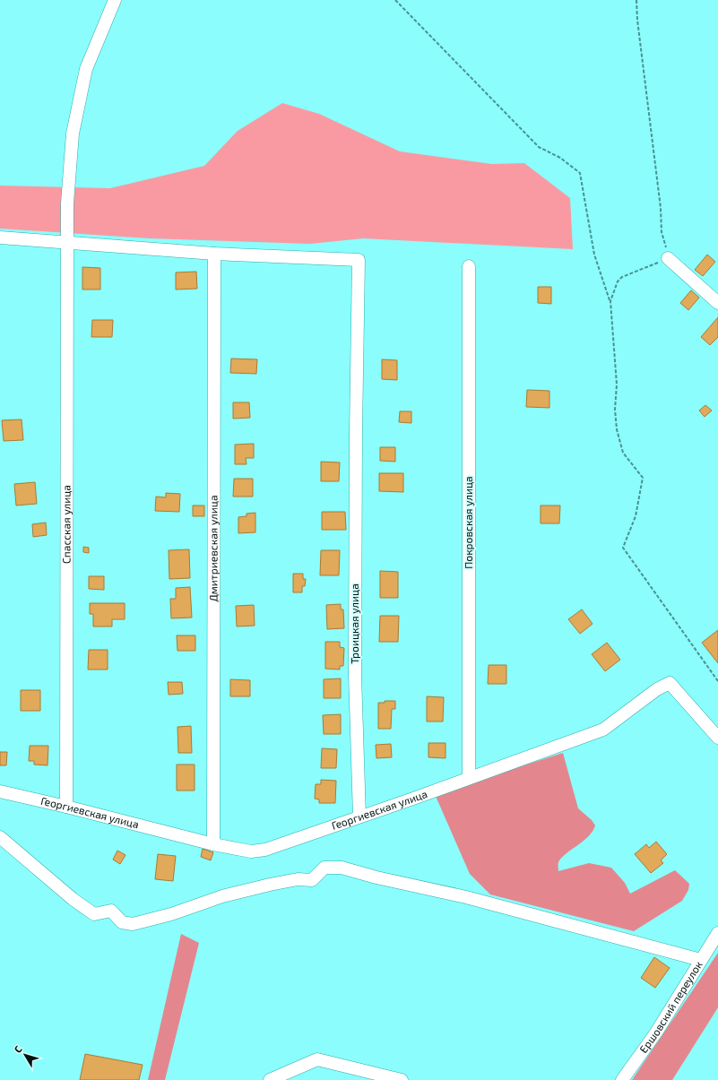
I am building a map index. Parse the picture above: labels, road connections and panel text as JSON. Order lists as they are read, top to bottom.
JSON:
{
  "streets": {
    "street": [
      "Покровская улица",
      "Спасская улица",
      "Дмитриевская улица",
      "Троицкая улица",
      "Георгиевская улица",
      "Ершовский переулок"
    ]
  },
  "crossings": [
    ["Покровская улица", "Георгиевская улица"],
    ["Спасская улица", "Георгиевская улица"],
    ["Дмитриевская улица", "Троицкая улица"],
    ["Дмитриевская улица", "Георгиевская улица"],
    ["Троицкая улица", "Георгиевская улица"]
  ],
  "north": "top left"
}
